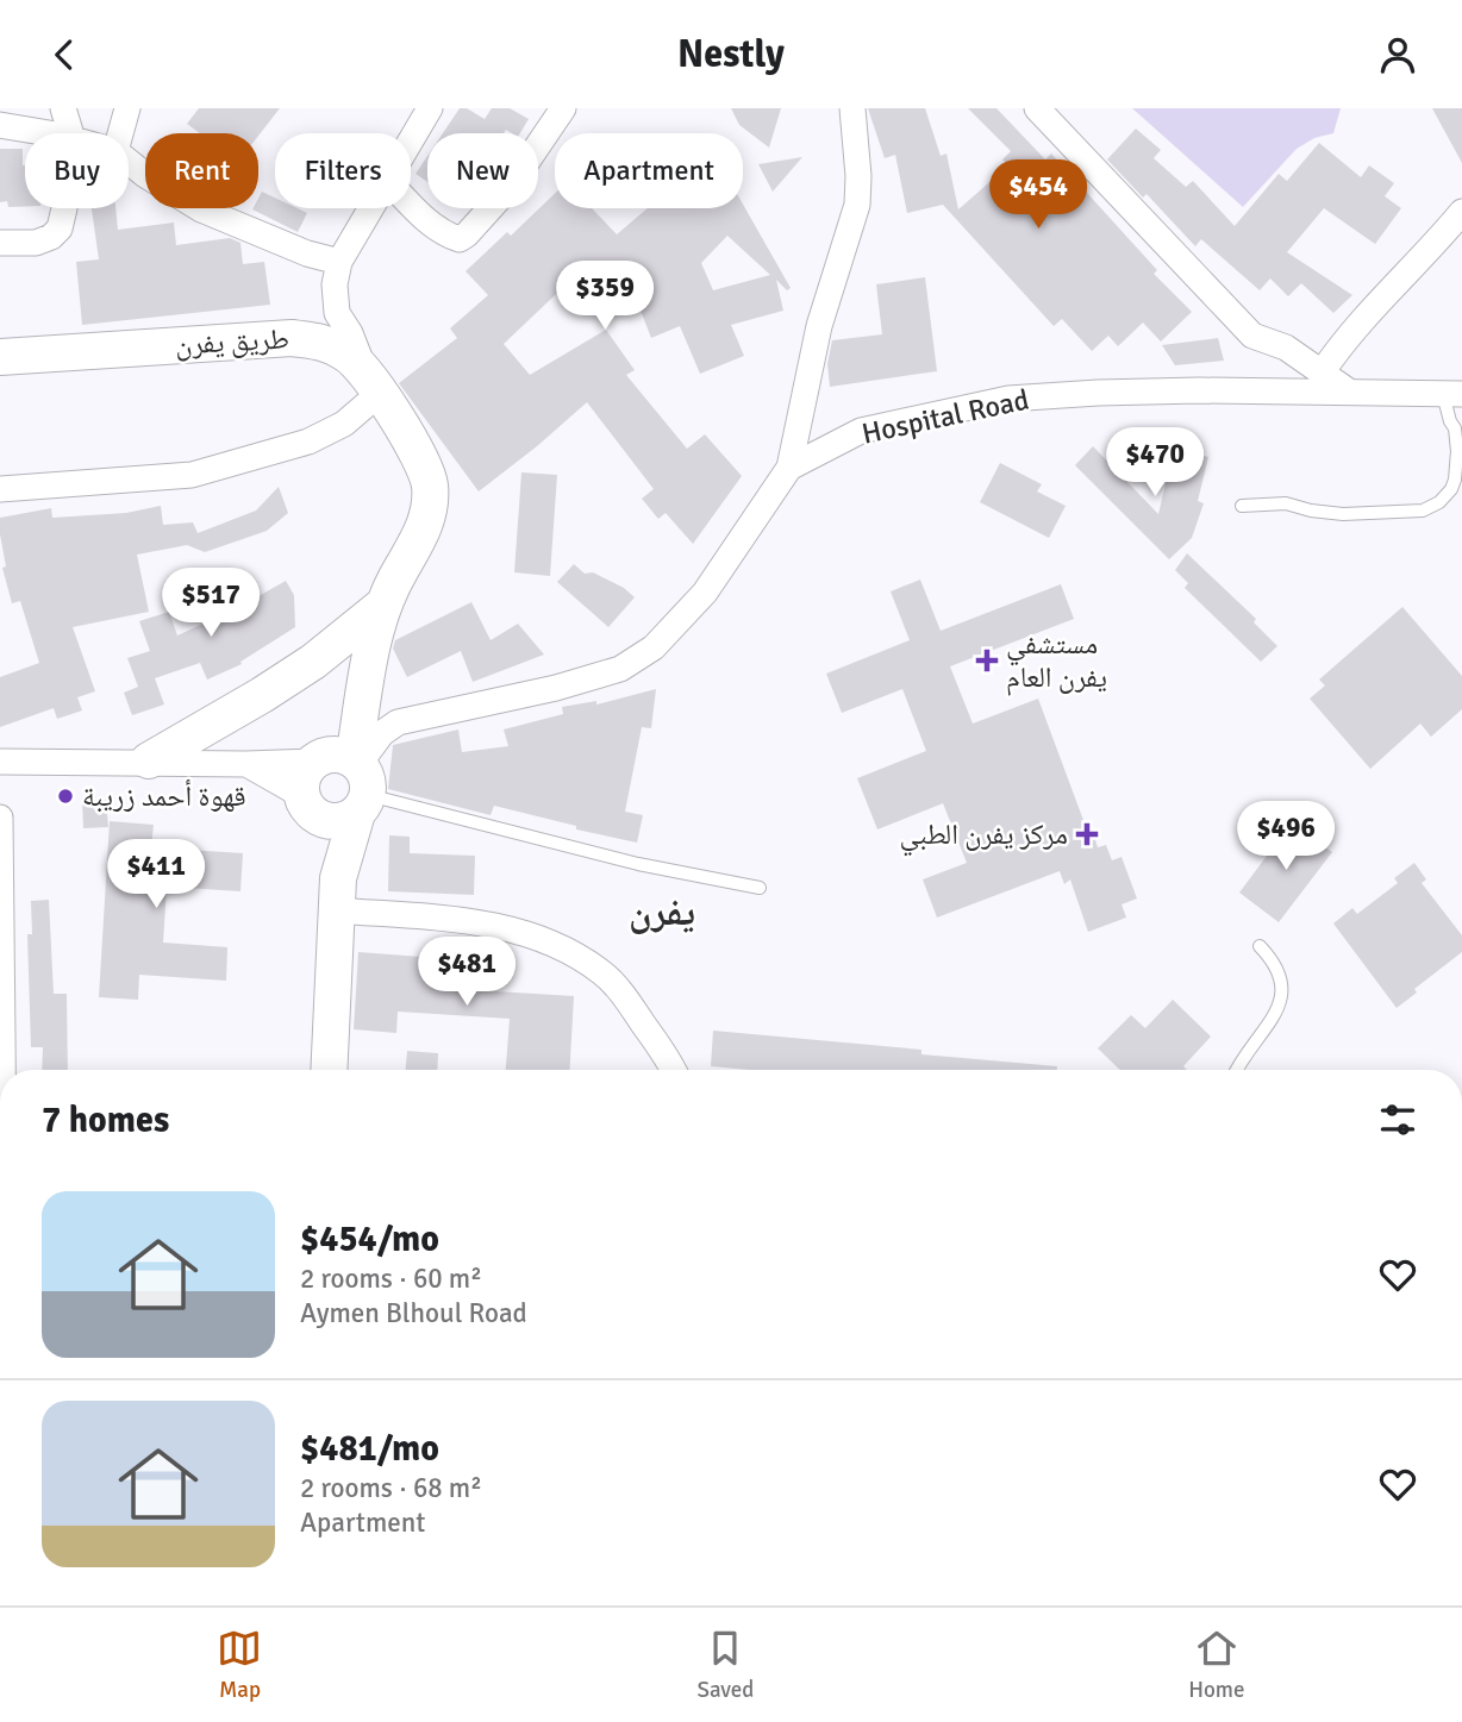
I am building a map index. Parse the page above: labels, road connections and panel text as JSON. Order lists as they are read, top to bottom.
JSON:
{
  "streets": {
    "main road": ["طريق يفرن"],
    "street": ["Hospital Road"]
  },
  "crossings": [
    ["طريق يفرن", "Hospital Road"]
  ],
  "districts": ["يفرن"],
  "places": {
    "health": ["مستشفي يفرن العام", "مركز يفرن الطبي"],
    "other": ["قهوة أحمد زريبة"]
  },
  "page": {
    "header": "Nestly",
    "chip": [
      "Buy",
      "Rent",
      "Filters",
      "New",
      "Apartment"
    ],
    "price": [
      "$454",
      "$359",
      "$470",
      "$517",
      "$496",
      "$411",
      "$481"
    ],
    "heading": "7 homes",
    "list": [
      {
        "name": "$454/mo",
        "note": "2 rooms · 60 m² · Aymen Blhoul Road"
      },
      {
        "name": "$481/mo",
        "note": "2 rooms · 68 m² · Apartment"
      }
    ],
    "tabs": ["Map", "Saved", "Home"]
  }
}
